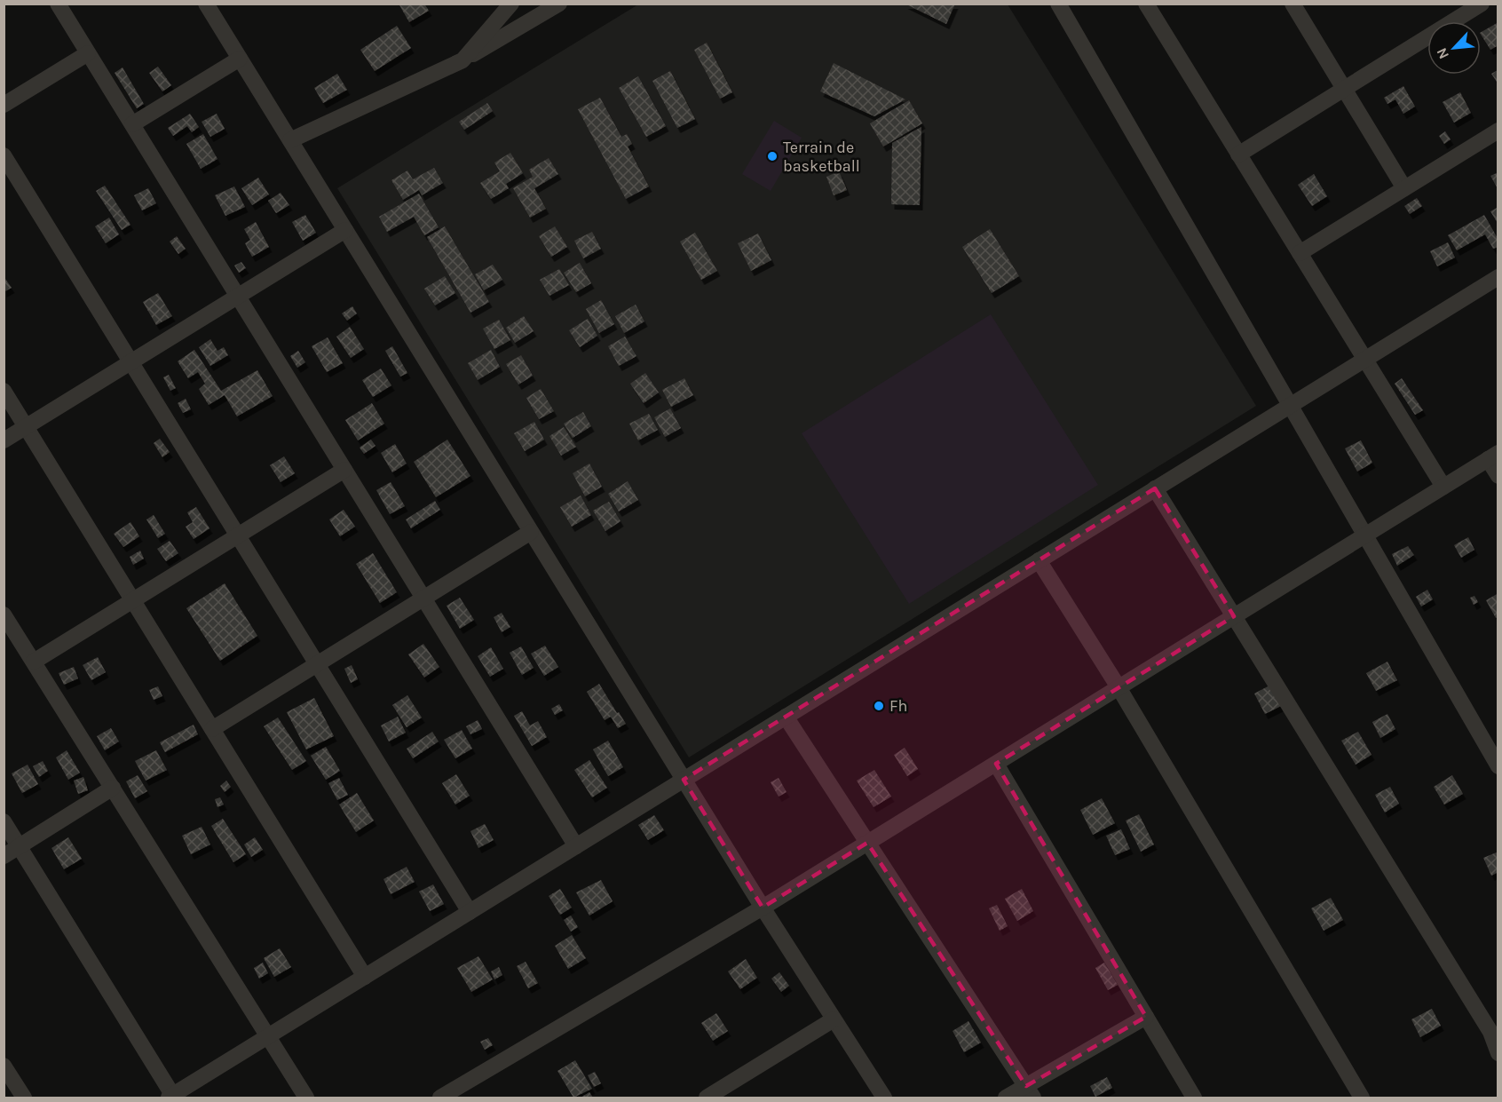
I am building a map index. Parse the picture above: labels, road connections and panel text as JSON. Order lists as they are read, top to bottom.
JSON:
{
  "places": ["Terrain de basketball", "Fh"],
  "north": "bottom left"
}
